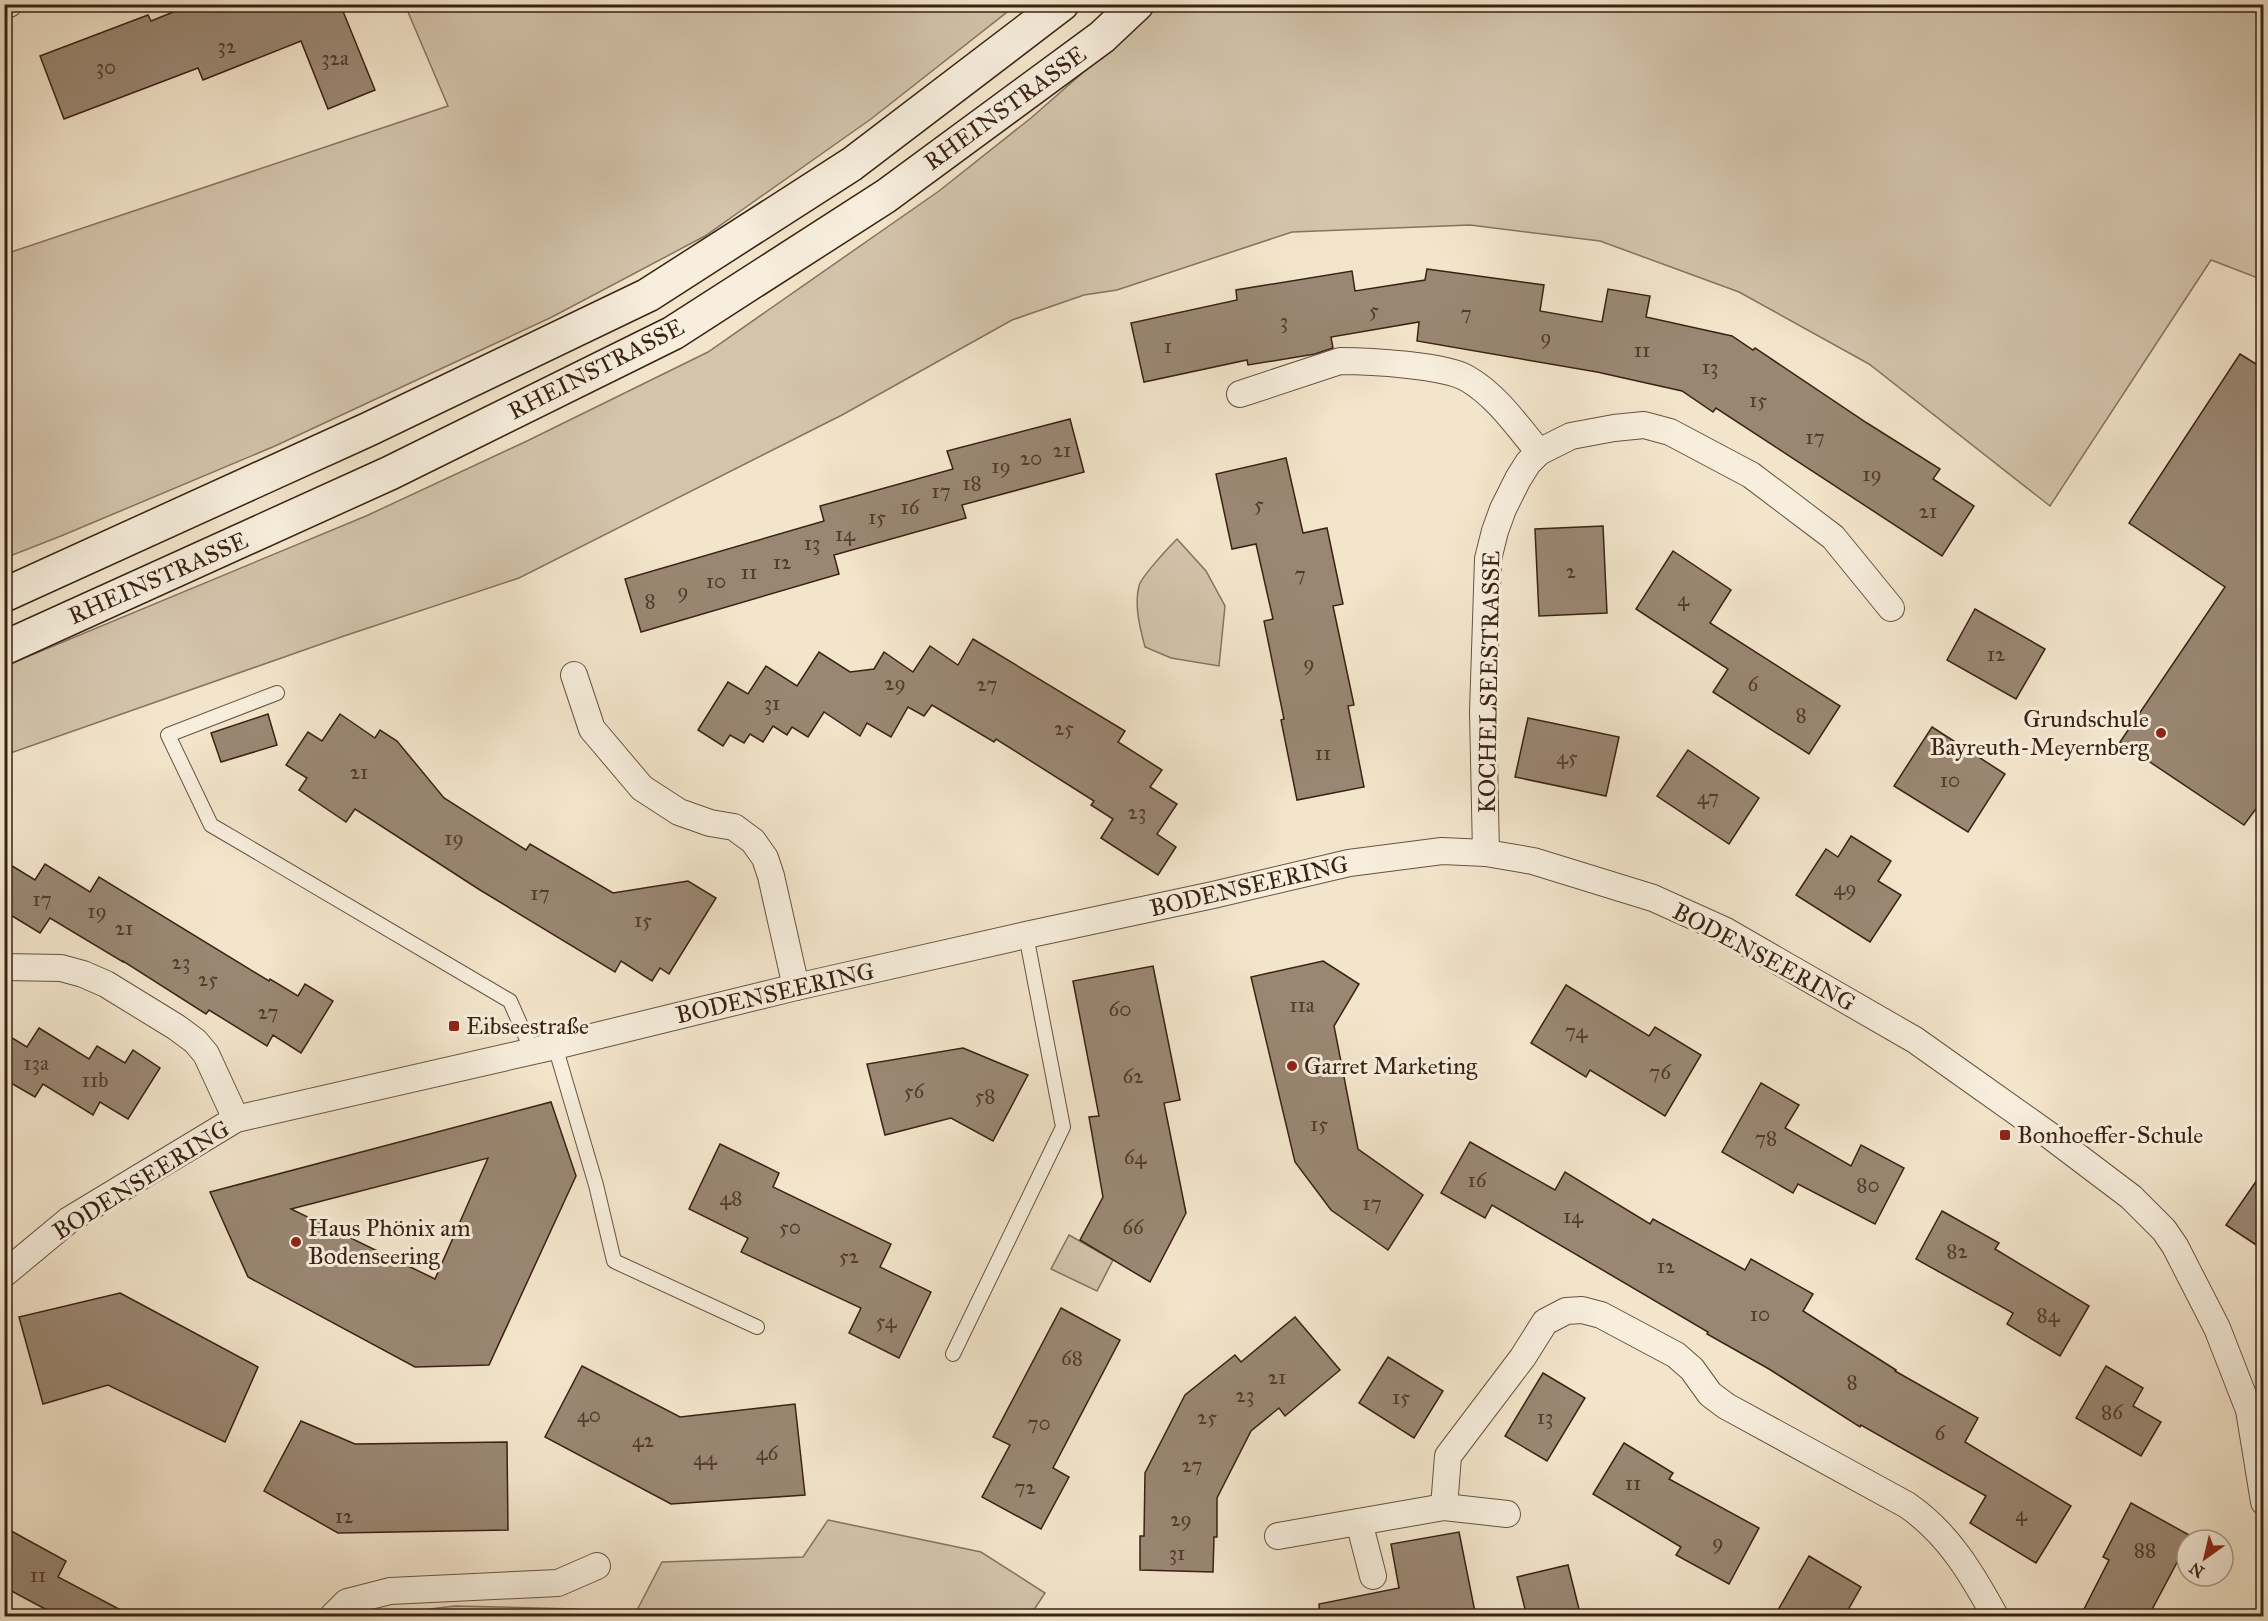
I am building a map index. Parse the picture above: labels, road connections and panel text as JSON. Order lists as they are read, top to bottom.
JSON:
{
  "streets": {
    "street": ["RHEINSTRASSE", "KOCHELSEESTRASSE", "BODENSEERING"]
  },
  "crossings": [
    ["KOCHELSEESTRASSE", "BODENSEERING"]
  ],
  "places": {
    "other": ["Grundschule Bayreuth-Meyernberg", "Garret Marketing", "Haus Phönix am Bodenseering"],
    "transit": ["Eibseestraße", "Bonhoeffer-Schule"]
  },
  "house_numbers": [
    "32",
    "32a",
    "30",
    "5",
    "7",
    "3",
    "9",
    "1",
    "11",
    "13",
    "15",
    "17",
    "21",
    "20",
    "19",
    "19",
    "18",
    "17",
    "5",
    "16",
    "21",
    "15",
    "14",
    "13",
    "12",
    "2",
    "11",
    "7",
    "10",
    "9",
    "4",
    "8",
    "12",
    "9",
    "29",
    "27",
    "6",
    "31",
    "8",
    "25",
    "11",
    "45",
    "21",
    "10",
    "47",
    "23",
    "19",
    "49",
    "17",
    "17",
    "19",
    "15",
    "21",
    "23",
    "25",
    "11a",
    "60",
    "27",
    "74",
    "13a",
    "76",
    "62",
    "11b",
    "56",
    "58",
    "15",
    "78",
    "64",
    "16",
    "80",
    "48",
    "17",
    "14",
    "50",
    "66",
    "82",
    "52",
    "12",
    "10",
    "84",
    "54",
    "68",
    "21",
    "8",
    "23",
    "15",
    "86",
    "40",
    "25",
    "13",
    "70",
    "6",
    "42",
    "46",
    "44",
    "27",
    "11",
    "72",
    "4",
    "12",
    "29",
    "9",
    "88",
    "31",
    "11"
  ],
  "north": "bottom left"
}
